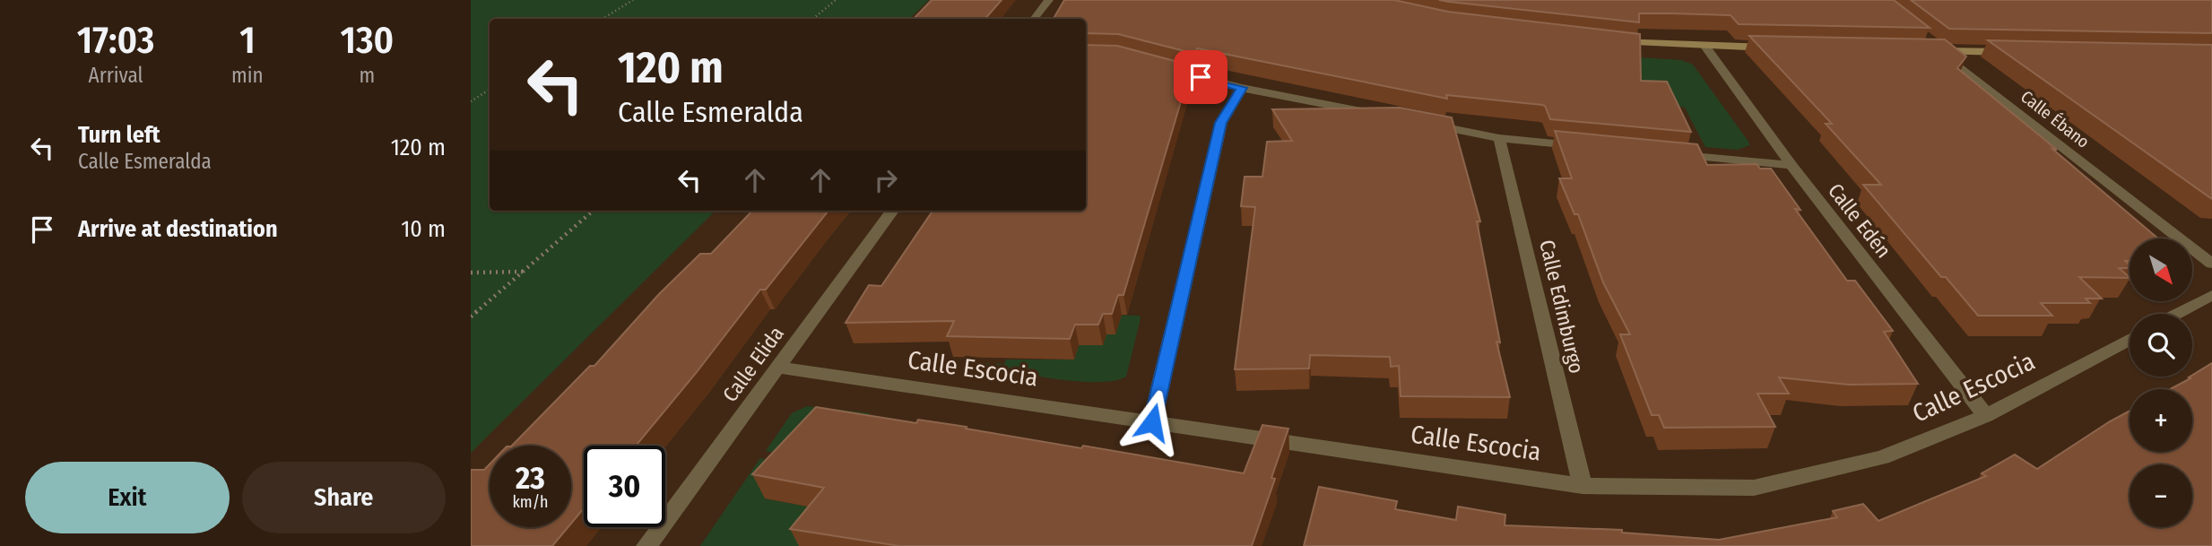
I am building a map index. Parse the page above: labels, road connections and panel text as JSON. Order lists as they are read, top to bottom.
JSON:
{
  "streets": {
    "street": [
      "Calle Ébano",
      "Calle Edén",
      "Calle Edimburgo",
      "Calle Elida",
      "Calle Escocia"
    ]
  },
  "crossings": [
    ["Calle Edén", "Calle Escocia"],
    ["Calle Edimburgo", "Calle Escocia"],
    ["Calle Elida", "Calle Escocia"]
  ],
  "north": "bottom right",
  "page": {
    "eta": [
      "17:03",
      "Arrival",
      "1",
      "min",
      "130",
      "m"
    ],
    "turn": ["120 m", "Calle Esmeralda"],
    "list": [
      {
        "name": "Turn left",
        "note": "Calle Esmeralda",
        "value": "120 m"
      },
      {
        "name": "Arrive at destination",
        "value": "10 m"
      }
    ],
    "map_buttons": ["+", "−"],
    "speed": "23 km/h",
    "limit": "30",
    "buttons": ["Exit", "Share"]
  }
}
